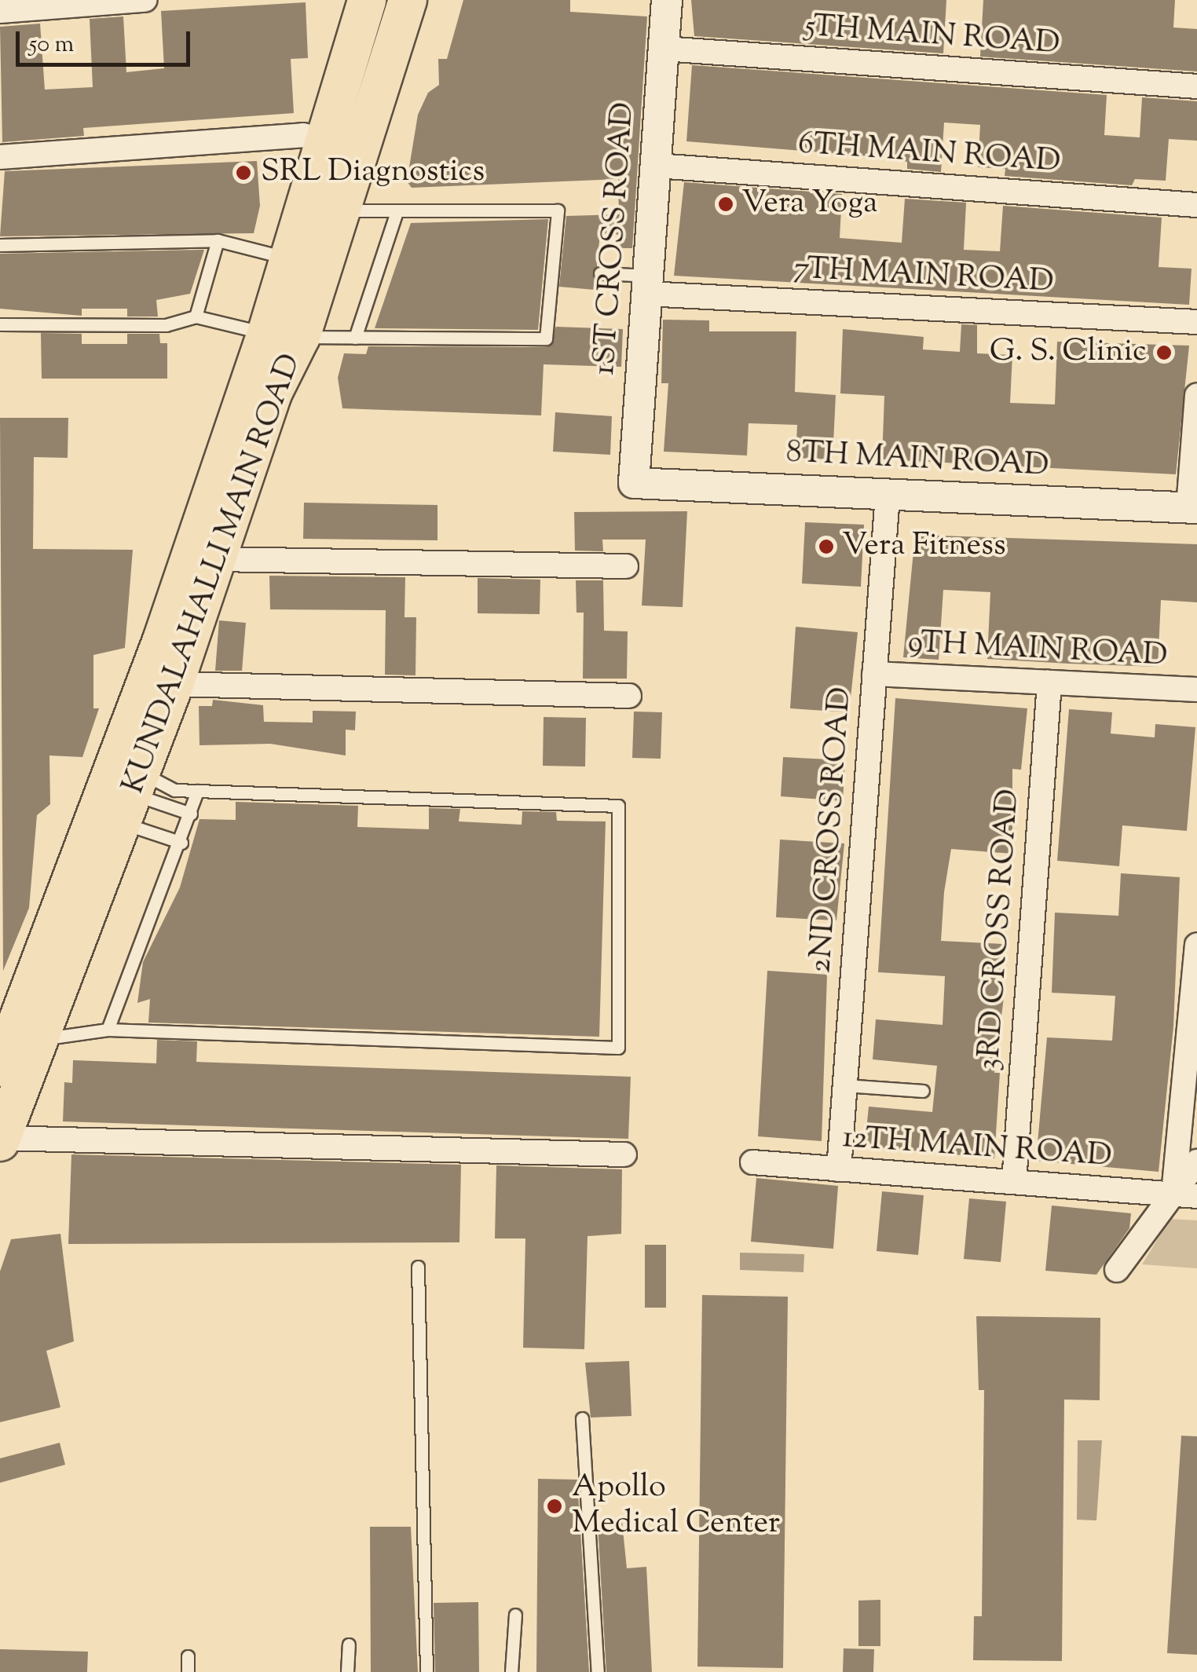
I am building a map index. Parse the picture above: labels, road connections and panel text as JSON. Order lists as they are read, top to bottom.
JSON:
{
  "streets": {
    "main road": ["KUNDALAHALLI MAIN ROAD"],
    "street": [
      "5TH MAIN ROAD",
      "6TH MAIN ROAD",
      "1ST CROSS ROAD",
      "7TH MAIN ROAD",
      "8TH MAIN ROAD",
      "9TH MAIN ROAD",
      "2ND CROSS ROAD",
      "3RD CROSS ROAD",
      "12TH MAIN ROAD"
    ]
  },
  "crossings": [
    ["5TH MAIN ROAD", "1ST CROSS ROAD"],
    ["6TH MAIN ROAD", "1ST CROSS ROAD"],
    ["1ST CROSS ROAD", "7TH MAIN ROAD"],
    ["1ST CROSS ROAD", "8TH MAIN ROAD"],
    ["8TH MAIN ROAD", "2ND CROSS ROAD"],
    ["9TH MAIN ROAD", "2ND CROSS ROAD"],
    ["9TH MAIN ROAD", "3RD CROSS ROAD"],
    ["2ND CROSS ROAD", "12TH MAIN ROAD"],
    ["3RD CROSS ROAD", "12TH MAIN ROAD"]
  ],
  "places": [
    "SRL Diagnostics",
    "Vera Yoga",
    "G. S. Clinic",
    "Vera Fitness",
    "Apollo Medical Center"
  ],
  "scale_bar": "50 m"
}
